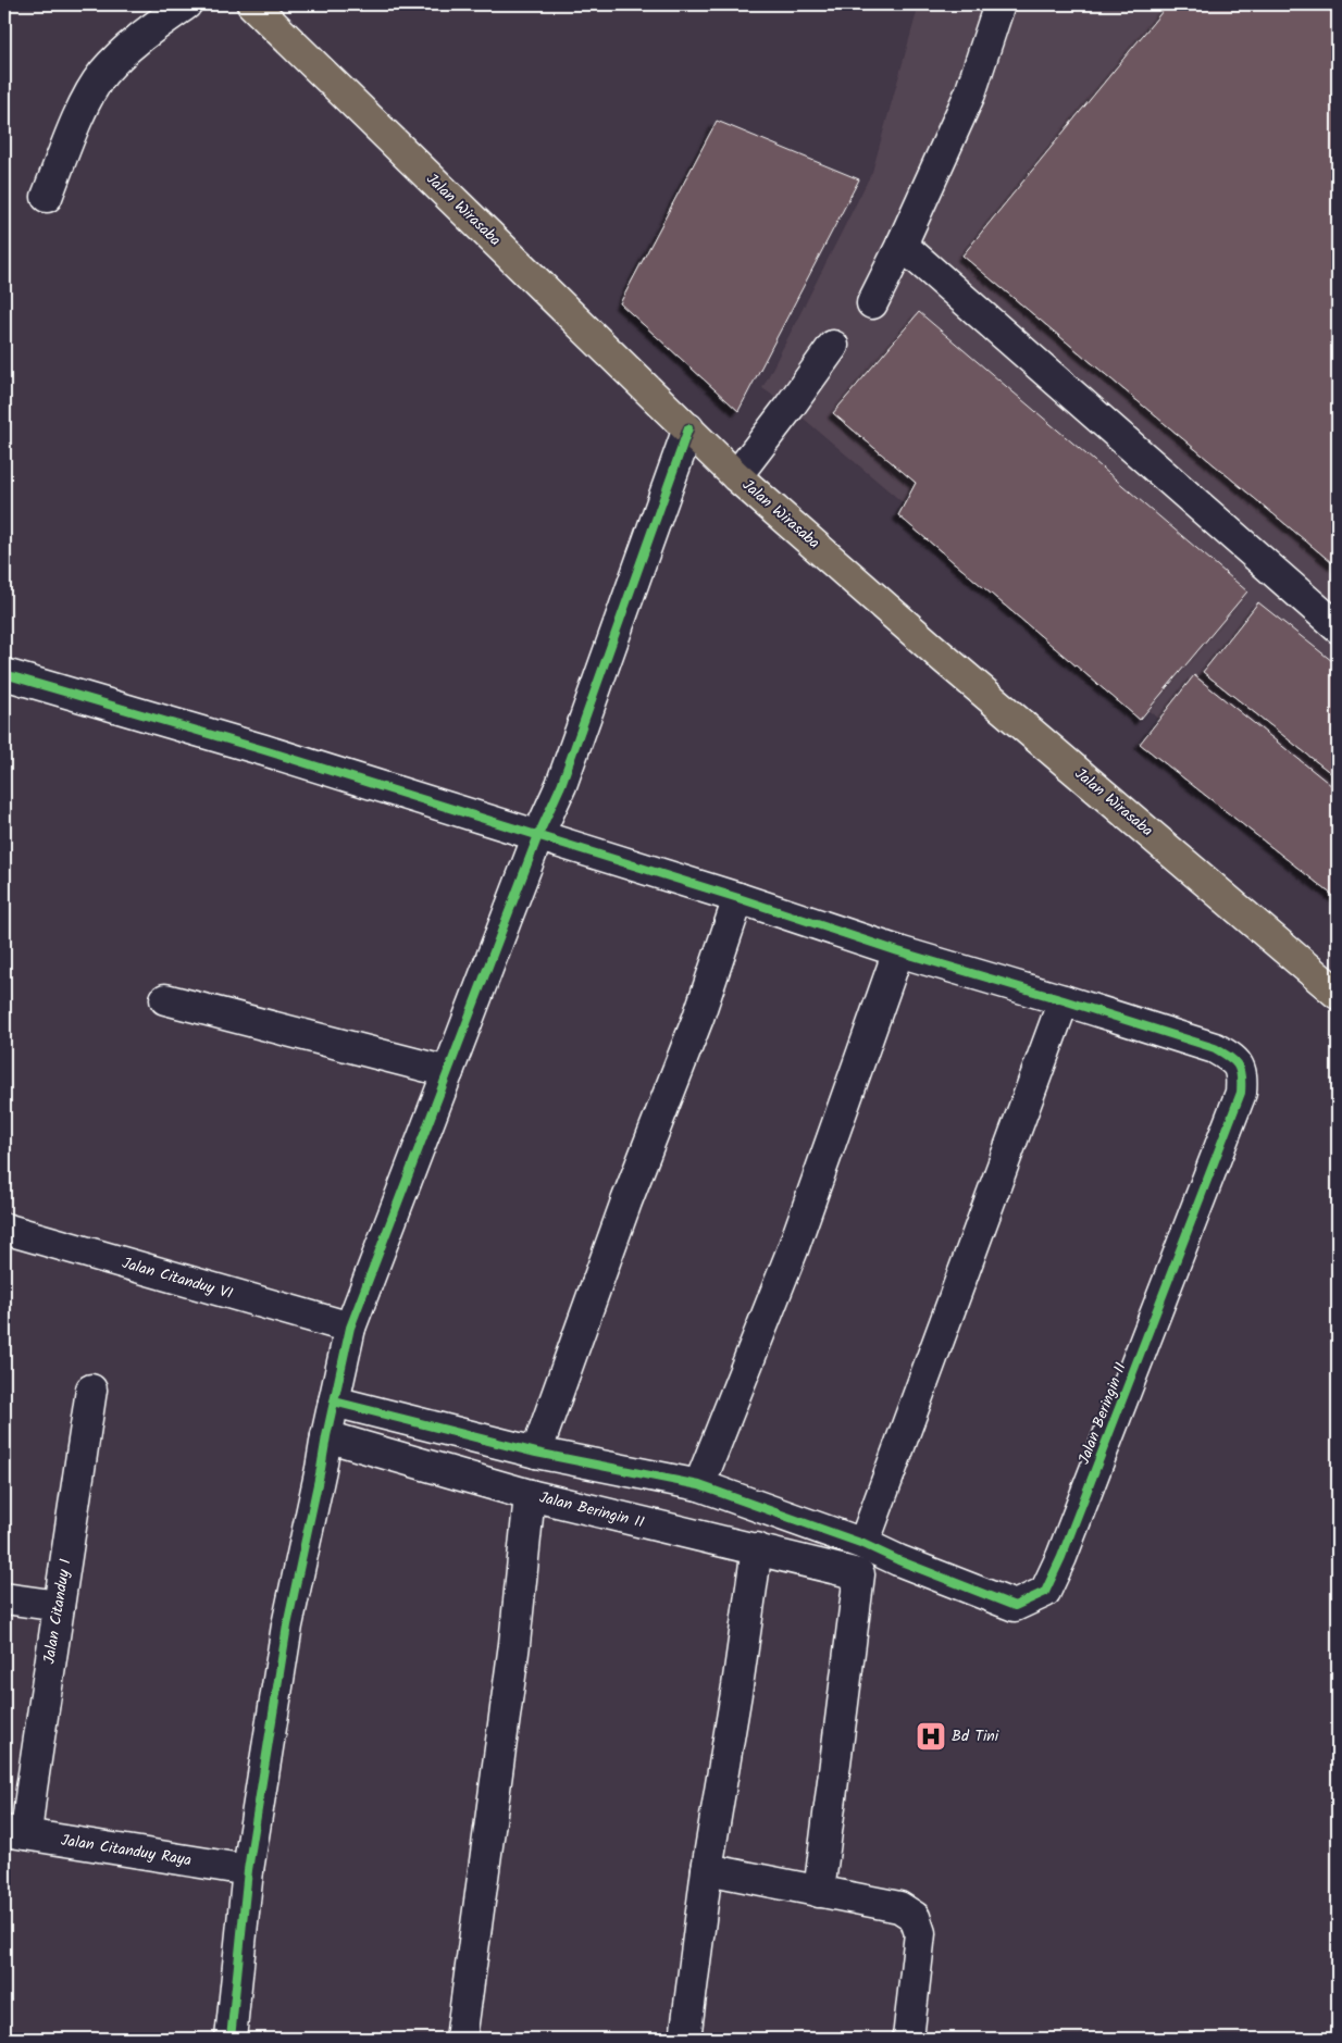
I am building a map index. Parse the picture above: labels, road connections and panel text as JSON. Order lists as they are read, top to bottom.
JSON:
{
  "streets": {
    "main road": ["Jalan Wirasaba"],
    "street": [
      "Jalan Citanduy VI",
      "Jalan Beringin II",
      "Jalan Citanduy I",
      "Jalan Citanduy Raya"
    ]
  },
  "crossings": [
    ["Jalan Citanduy I", "Jalan Citanduy Raya"]
  ],
  "places": {
    "hospital": ["Bd Tini"]
  }
}
